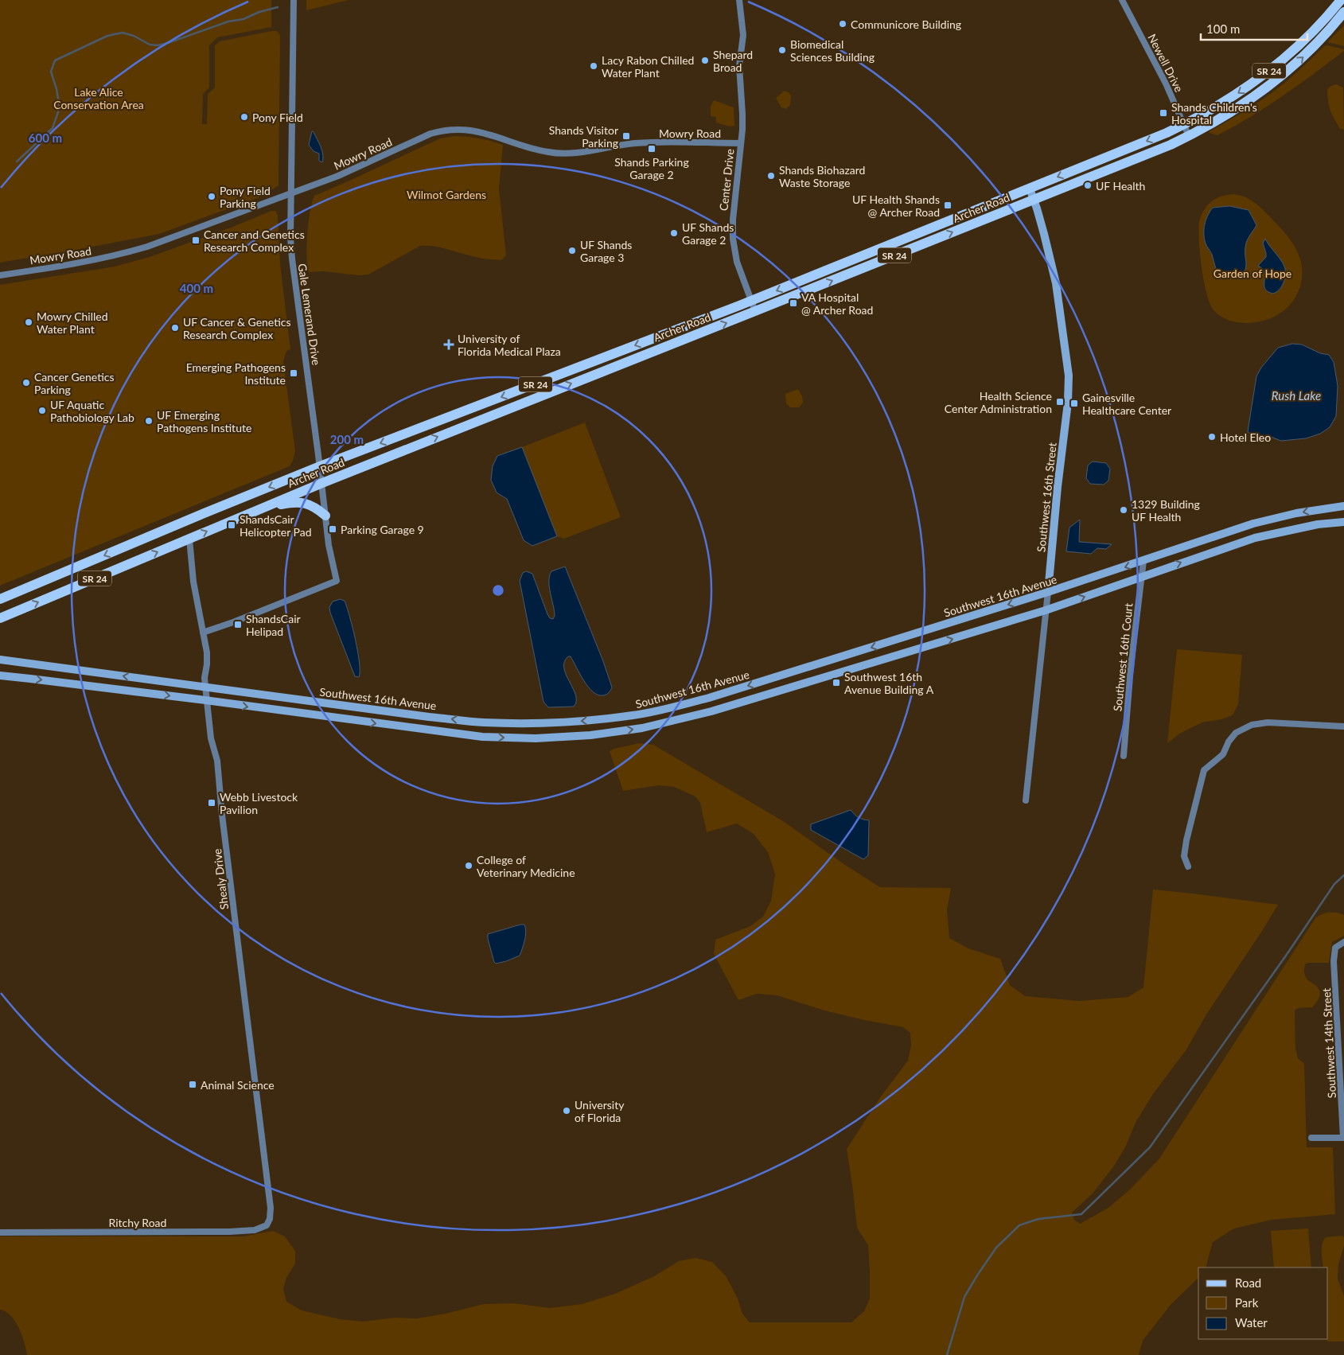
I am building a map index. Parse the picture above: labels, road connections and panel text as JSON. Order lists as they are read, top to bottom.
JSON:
{
  "streets": {
    "main road": [
      "SR 24",
      "Archer Road",
      "Southwest 16th Street",
      "Southwest 16th Avenue"
    ],
    "street": [
      "Newell Drive",
      "Mowry Road",
      "Center Drive",
      "Gale Lemerand Drive",
      "Southwest 16th Court",
      "Shealy Drive",
      "Southwest 14th Street",
      "Ritchy Road"
    ]
  },
  "crossings": [
    ["Newell Drive", "Archer Road"],
    ["Mowry Road", "Center Drive"],
    ["Mowry Road", "Gale Lemerand Drive"],
    ["Center Drive", "Archer Road"],
    ["Archer Road", "Gale Lemerand Drive"],
    ["Archer Road", "Southwest 16th Street"],
    ["Archer Road", "Shealy Drive"],
    ["Gale Lemerand Drive", "Shealy Drive"],
    ["Southwest 16th Street", "Southwest 16th Avenue"],
    ["Southwest 16th Avenue", "Southwest 16th Court"],
    ["Southwest 16th Avenue", "Shealy Drive"],
    ["Shealy Drive", "Ritchy Road"]
  ],
  "water": ["Rush Lake"],
  "parks": ["Lake Alice Conservation Area", "Wilmot Gardens", "Garden of Hope"],
  "places": {
    "other": [
      "Communicore Building",
      "Biomedical Sciences Building",
      "Shepard Broad",
      "Lacy Rabon Chilled Water Plant",
      "Pony Field",
      "Shands Biohazard Waste Storage",
      "UF Health",
      "Pony Field Parking",
      "UF Shands Garage 2",
      "UF Shands Garage 3",
      "Mowry Chilled Water Plant",
      "UF Cancer & Genetics Research Complex",
      "Cancer Genetics Parking",
      "UF Aquatic Pathobiology Lab",
      "UF Emerging Pathogens Institute",
      "Hotel Eleo",
      "1329 Building UF Health",
      "College of Veterinary Medicine",
      "University of Florida"
    ],
    "transit": [
      "Shands Children's Hospital",
      "Shands Visitor Parking",
      "Shands Parking Garage 2",
      "UF Health Shands @ Archer Road",
      "Cancer and Genetics Research Complex",
      "VA Hospital @ Archer Road",
      "Emerging Pathogens Institute",
      "Health Science Center Administration",
      "Gainesville Healthcare Center",
      "ShandsCair Helicopter Pad",
      "Parking Garage 9",
      "ShandsCair Helipad",
      "Southwest 16th Avenue Building A",
      "Webb Livestock Pavilion",
      "Animal Science"
    ],
    "health": ["University of Florida Medical Plaza"]
  },
  "legend": ["Road", "Park", "Water"],
  "scale_bar": "100 m",
  "rings": ["600 m", "400 m", "200 m"]
}
